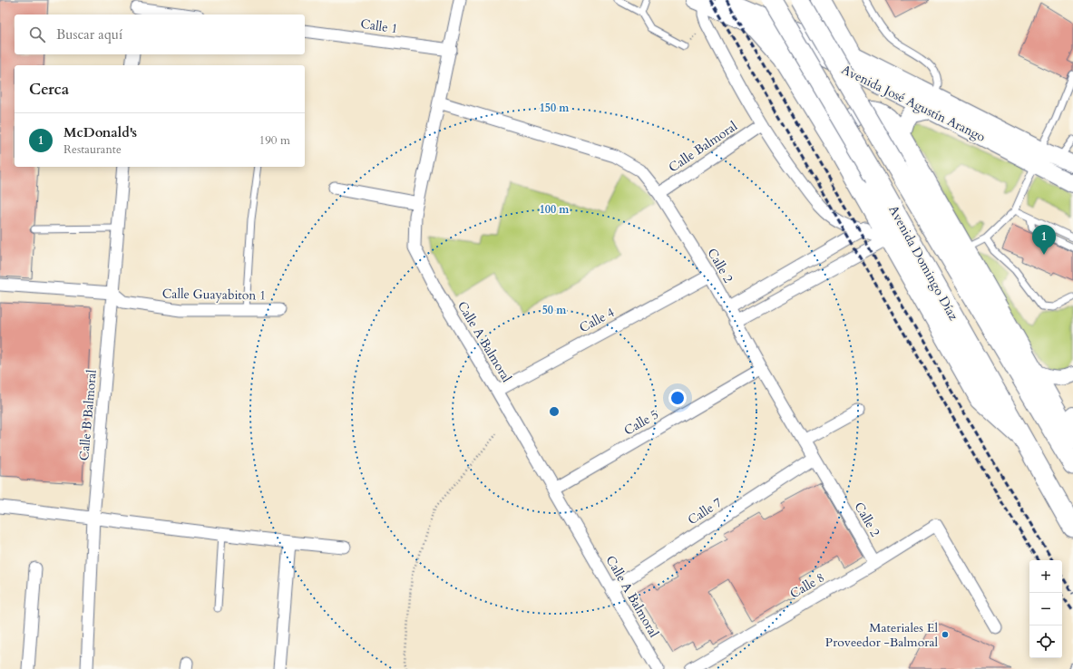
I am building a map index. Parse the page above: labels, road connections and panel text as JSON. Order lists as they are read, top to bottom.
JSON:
{
  "streets": {
    "main road": ["Avenida José Agustín Arango", "Avenida Domingo Díaz"],
    "street": [
      "Calle 1",
      "Calle Balmoral",
      "Calle 2",
      "Calle Guayabiton 1",
      "Calle 4",
      "Calle A Balmoral",
      "Calle B Balmoral",
      "Calle 5",
      "Calle 7",
      "Calle 8"
    ]
  },
  "crossings": [
    ["Calle 1", "Calle A Balmoral"],
    ["Calle Balmoral", "Calle 2"],
    ["Calle 2", "Calle 4"],
    ["Calle 2", "Calle A Balmoral"],
    ["Calle 2", "Calle 5"],
    ["Calle 2", "Calle 7"],
    ["Calle 2", "Calle 8"],
    ["Calle Guayabiton 1", "Calle B Balmoral"],
    ["Calle 4", "Calle A Balmoral"],
    ["Calle A Balmoral", "Calle 5"],
    ["Calle A Balmoral", "Calle 7"]
  ],
  "places": ["Materiales El Proveedor -Balmoral"],
  "page": {
    "search": "Buscar aquí",
    "heading": "Cerca",
    "list": [
      {
        "mark": "1",
        "name": "McDonald's",
        "note": "Restaurante",
        "value": "190 m"
      }
    ],
    "pins": "1",
    "map_buttons": ["+", "−"]
  },
  "rings": ["150 m", "100 m", "50 m"]
}
